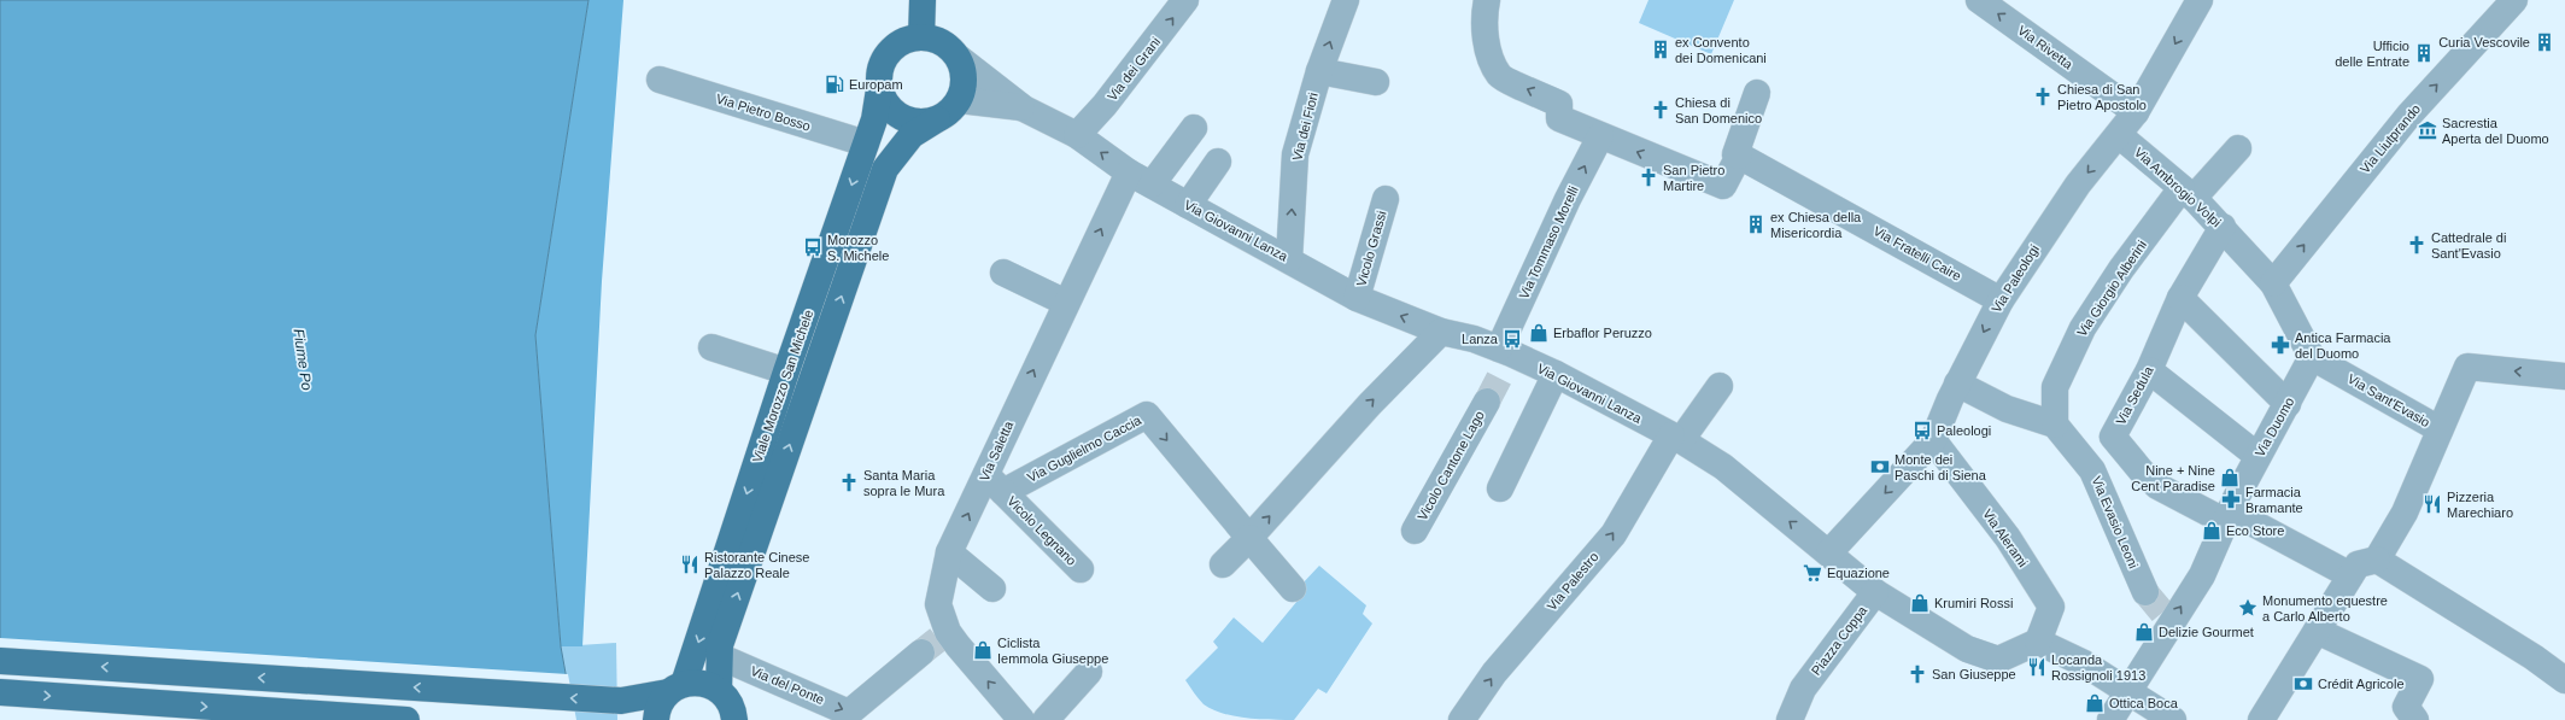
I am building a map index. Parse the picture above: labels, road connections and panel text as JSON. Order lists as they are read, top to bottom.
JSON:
{
  "streets": {
    "main road": ["Viale Morozzo San Michele"],
    "street": [
      "Via Rivetta",
      "Via dei Grani",
      "Via Pietro Bosso",
      "Via dei Fiori",
      "Via Liutprando",
      "Via Ambrogio Volpi",
      "Via Giovanni Lanza",
      "Via Tommaso Morelli",
      "Vicolo Grassi",
      "Via Fratelli Caire",
      "Via Paleologi",
      "Via Giorgio Alberini",
      "Via Sedula",
      "Via Sant'Evasio",
      "Via Duomo",
      "Via Guglielmo Caccia",
      "Via Saletta",
      "Vicolo Cantone Lago",
      "Via Evasio Leoni",
      "Vicolo Legnano",
      "Via Alerami",
      "Via Palestro",
      "Piazza Coppa",
      "Via del Ponte"
    ]
  },
  "crossings": [
    ["Via Rivetta", "Via Paleologi"],
    ["Via dei Grani", "Via Giovanni Lanza"],
    ["Via Pietro Bosso", "Viale Morozzo San Michele"],
    ["Via dei Fiori", "Via Giovanni Lanza"],
    ["Via Liutprando", "Via Ambrogio Volpi"],
    ["Via Ambrogio Volpi", "Via Paleologi"],
    ["Via Ambrogio Volpi", "Via Giorgio Alberini"],
    ["Via Ambrogio Volpi", "Via Sedula"],
    ["Via Ambrogio Volpi", "Via Sant'Evasio"],
    ["Via Ambrogio Volpi", "Via Duomo"],
    ["Via Giovanni Lanza", "Via Tommaso Morelli"],
    ["Via Giovanni Lanza", "Vicolo Grassi"],
    ["Via Giovanni Lanza", "Via Paleologi"],
    ["Via Giovanni Lanza", "Viale Morozzo San Michele"],
    ["Via Giovanni Lanza", "Via Saletta"],
    ["Via Giovanni Lanza", "Via Alerami"],
    ["Via Giovanni Lanza", "Via Palestro"],
    ["Via Giovanni Lanza", "Piazza Coppa"],
    ["Via Fratelli Caire", "Via Paleologi"],
    ["Via Paleologi", "Via Alerami"],
    ["Via Giorgio Alberini", "Via Evasio Leoni"],
    ["Viale Morozzo San Michele", "Via del Ponte"],
    ["Via Sedula", "Via Duomo"],
    ["Via Sant'Evasio", "Via Duomo"],
    ["Via Guglielmo Caccia", "Via Saletta"],
    ["Via Guglielmo Caccia", "Vicolo Legnano"],
    ["Via Saletta", "Vicolo Legnano"],
    ["Via Saletta", "Via del Ponte"]
  ],
  "one_way": [
    "Via Rivetta",
    "Via Liutprando",
    "Via Tommaso Morelli",
    "Via Paleologi",
    "Via Saletta",
    "Via del Ponte"
  ],
  "water": ["Fiume Po"],
  "places": {
    "building": [
      "Curia Vescovile",
      "ex Convento dei Domenicani",
      "Ufficio delle Entrate",
      "ex Chiesa della Misericordia"
    ],
    "fuel station": ["Europam"],
    "church": [
      "Chiesa di San Pietro Apostolo",
      "Chiesa di San Domenico",
      "San Pietro Martire",
      "Cattedrale di Sant'Evasio",
      "Santa Maria sopra le Mura",
      "San Giuseppe"
    ],
    "museum": ["Sacrestia Aperta del Duomo"],
    "bus stop": ["Morozzo S. Michele", "Lanza", "Paleologi"],
    "shop": [
      "Erbaflor Peruzzo",
      "Nine + Nine Cent Paradise",
      "Eco Store",
      "Krumiri Rossi",
      "Delizie Gourmet",
      "Ciclista Iemmola Giuseppe",
      "Ottica Boca"
    ],
    "pharmacy": ["Antica Farmacia del Duomo", "Farmacia Bramante"],
    "bank": ["Monte dei Paschi di Siena", "Crédit Agricole"],
    "restaurant": ["Pizzeria Marechiaro", "Ristorante Cinese Palazzo Reale", "Locanda Rossignoli 1913"],
    "supermarket": ["Equazione"],
    "place": ["Monumento equestre a Carlo Alberto"]
  }
}
